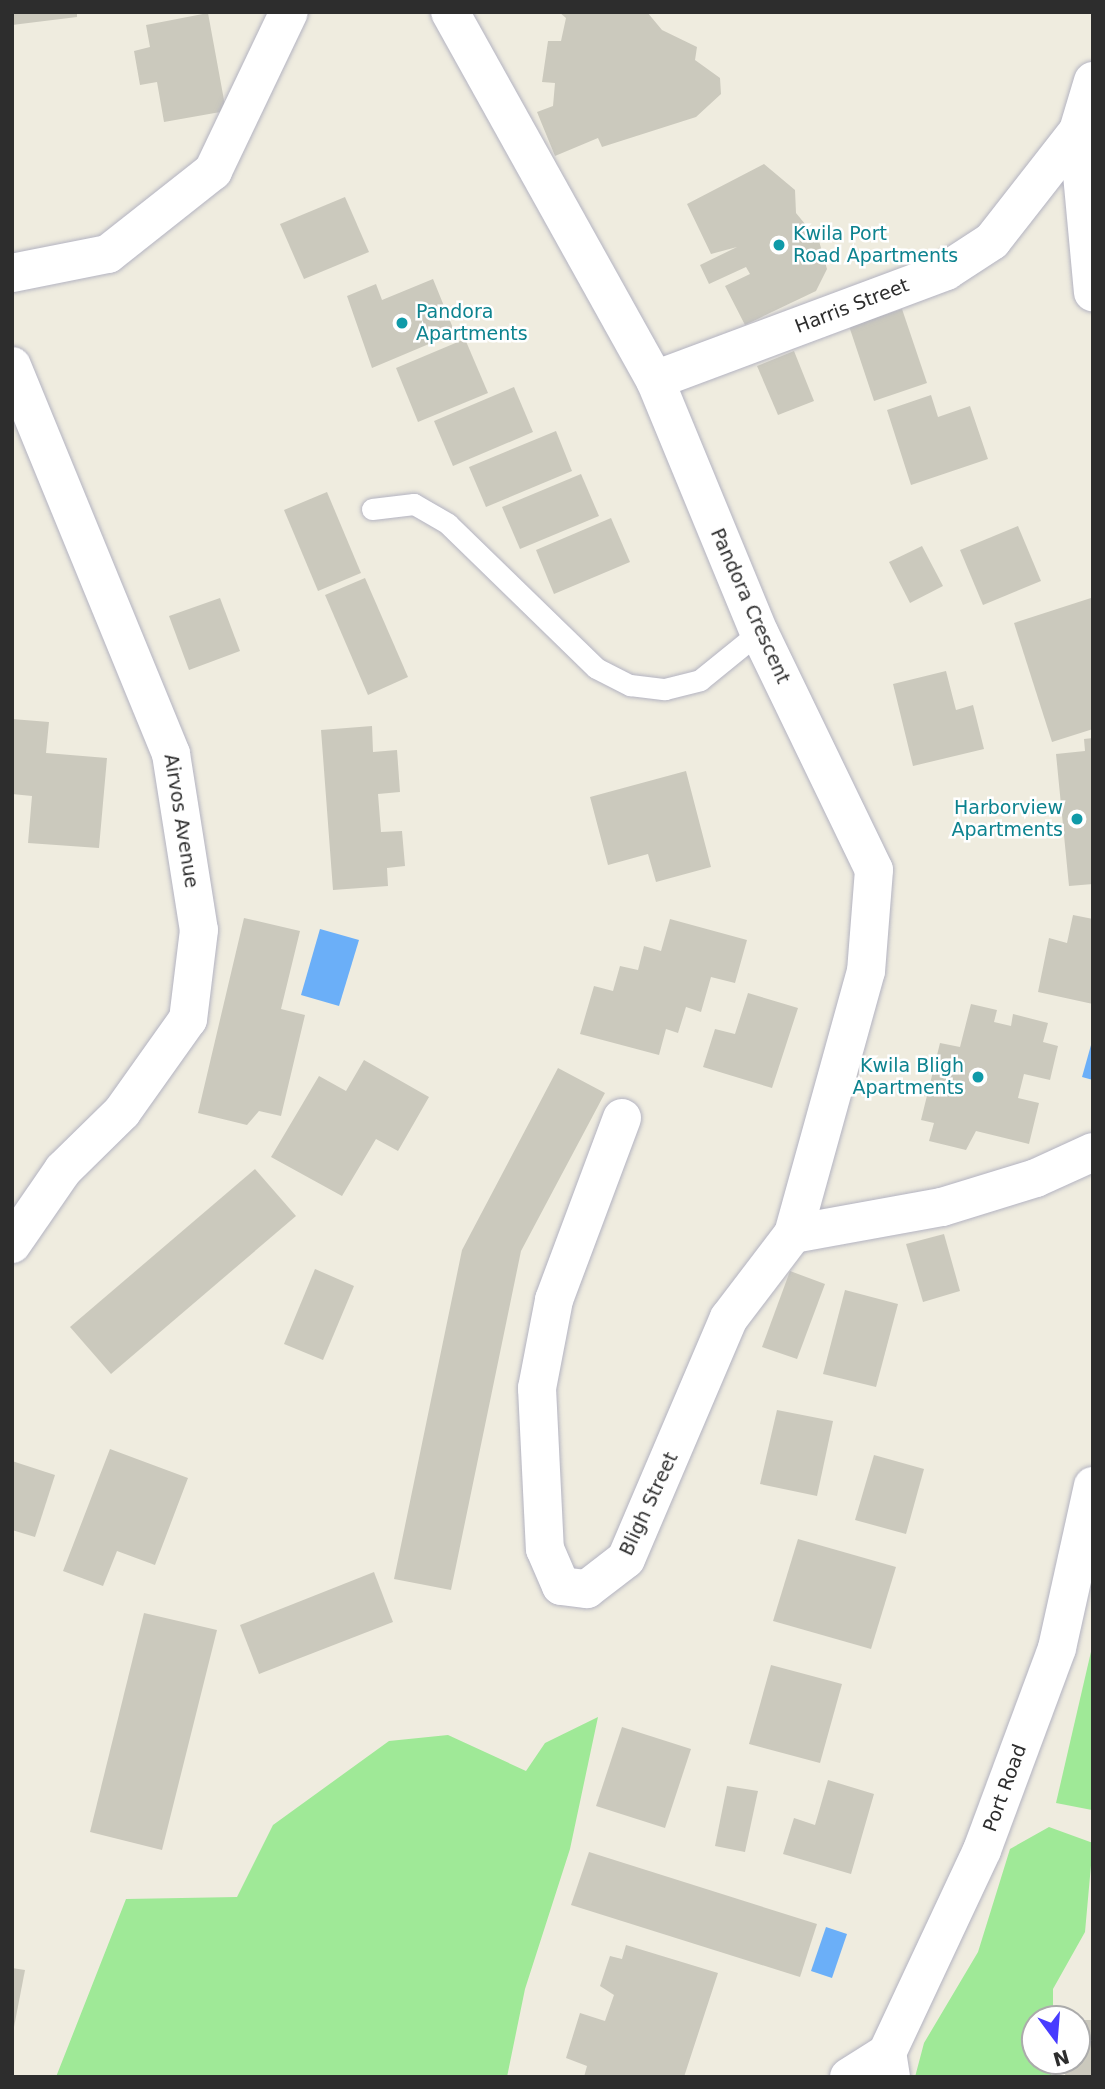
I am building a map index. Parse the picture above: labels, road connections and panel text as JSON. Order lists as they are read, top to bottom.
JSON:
{
  "streets": {
    "street": [
      "Harris Street",
      "Pandora Crescent",
      "Airvos Avenue",
      "Bligh Street",
      "Port Road"
    ]
  },
  "crossings": [
    ["Harris Street", "Pandora Crescent"],
    ["Pandora Crescent", "Bligh Street"]
  ],
  "places": [
    "Kwila Port Road Apartments",
    "Pandora Apartments",
    "Harborview Apartments",
    "Kwila Bligh Apartments"
  ],
  "north": "bottom"
}
